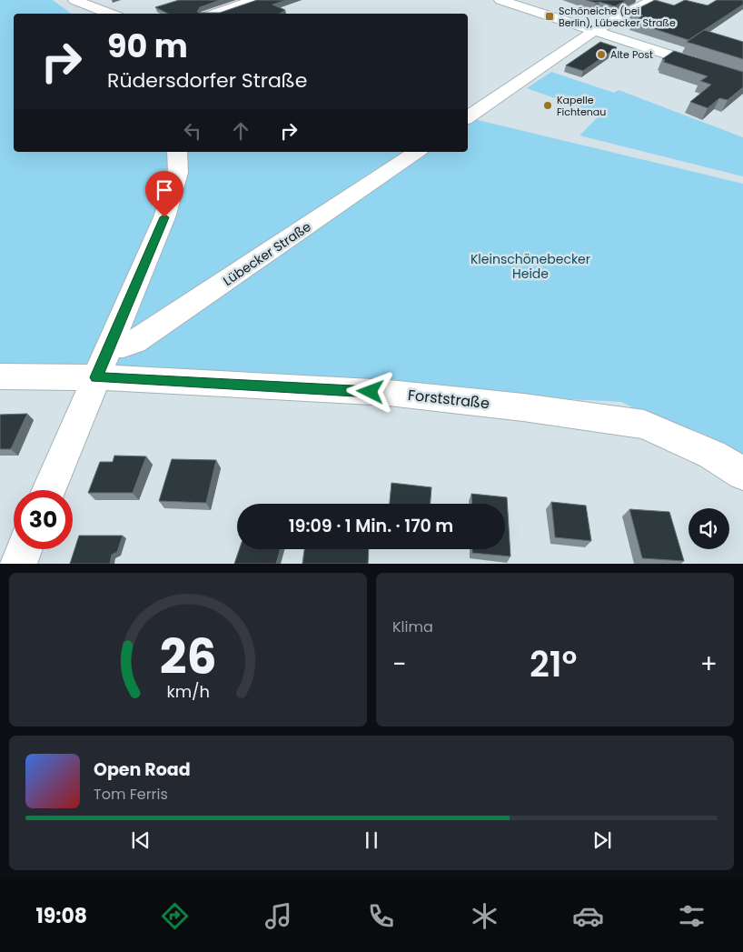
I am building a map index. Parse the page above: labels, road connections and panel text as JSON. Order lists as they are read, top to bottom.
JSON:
{
  "streets": {
    "street": ["Lübecker Straße", "Forststraße"]
  },
  "parks": ["Kleinschönebecker Heide"],
  "places": {
    "transit": ["Schöneiche (bei Berlin), Lübecker Straße"],
    "other": ["Alte Post", "Kapelle Fichtenau"]
  },
  "page": {
    "turn": ["90 m", "Rüdersdorfer Straße"],
    "limit": "30",
    "trip": "19:09 · 1 Min. · 170 m",
    "tile": "Klima",
    "heat": ["−", "21°", "+"],
    "song": ["Open Road", "Tom Ferris"],
    "tabs": "19:08",
    "gauge": ["26", "km/h"]
  }
}
